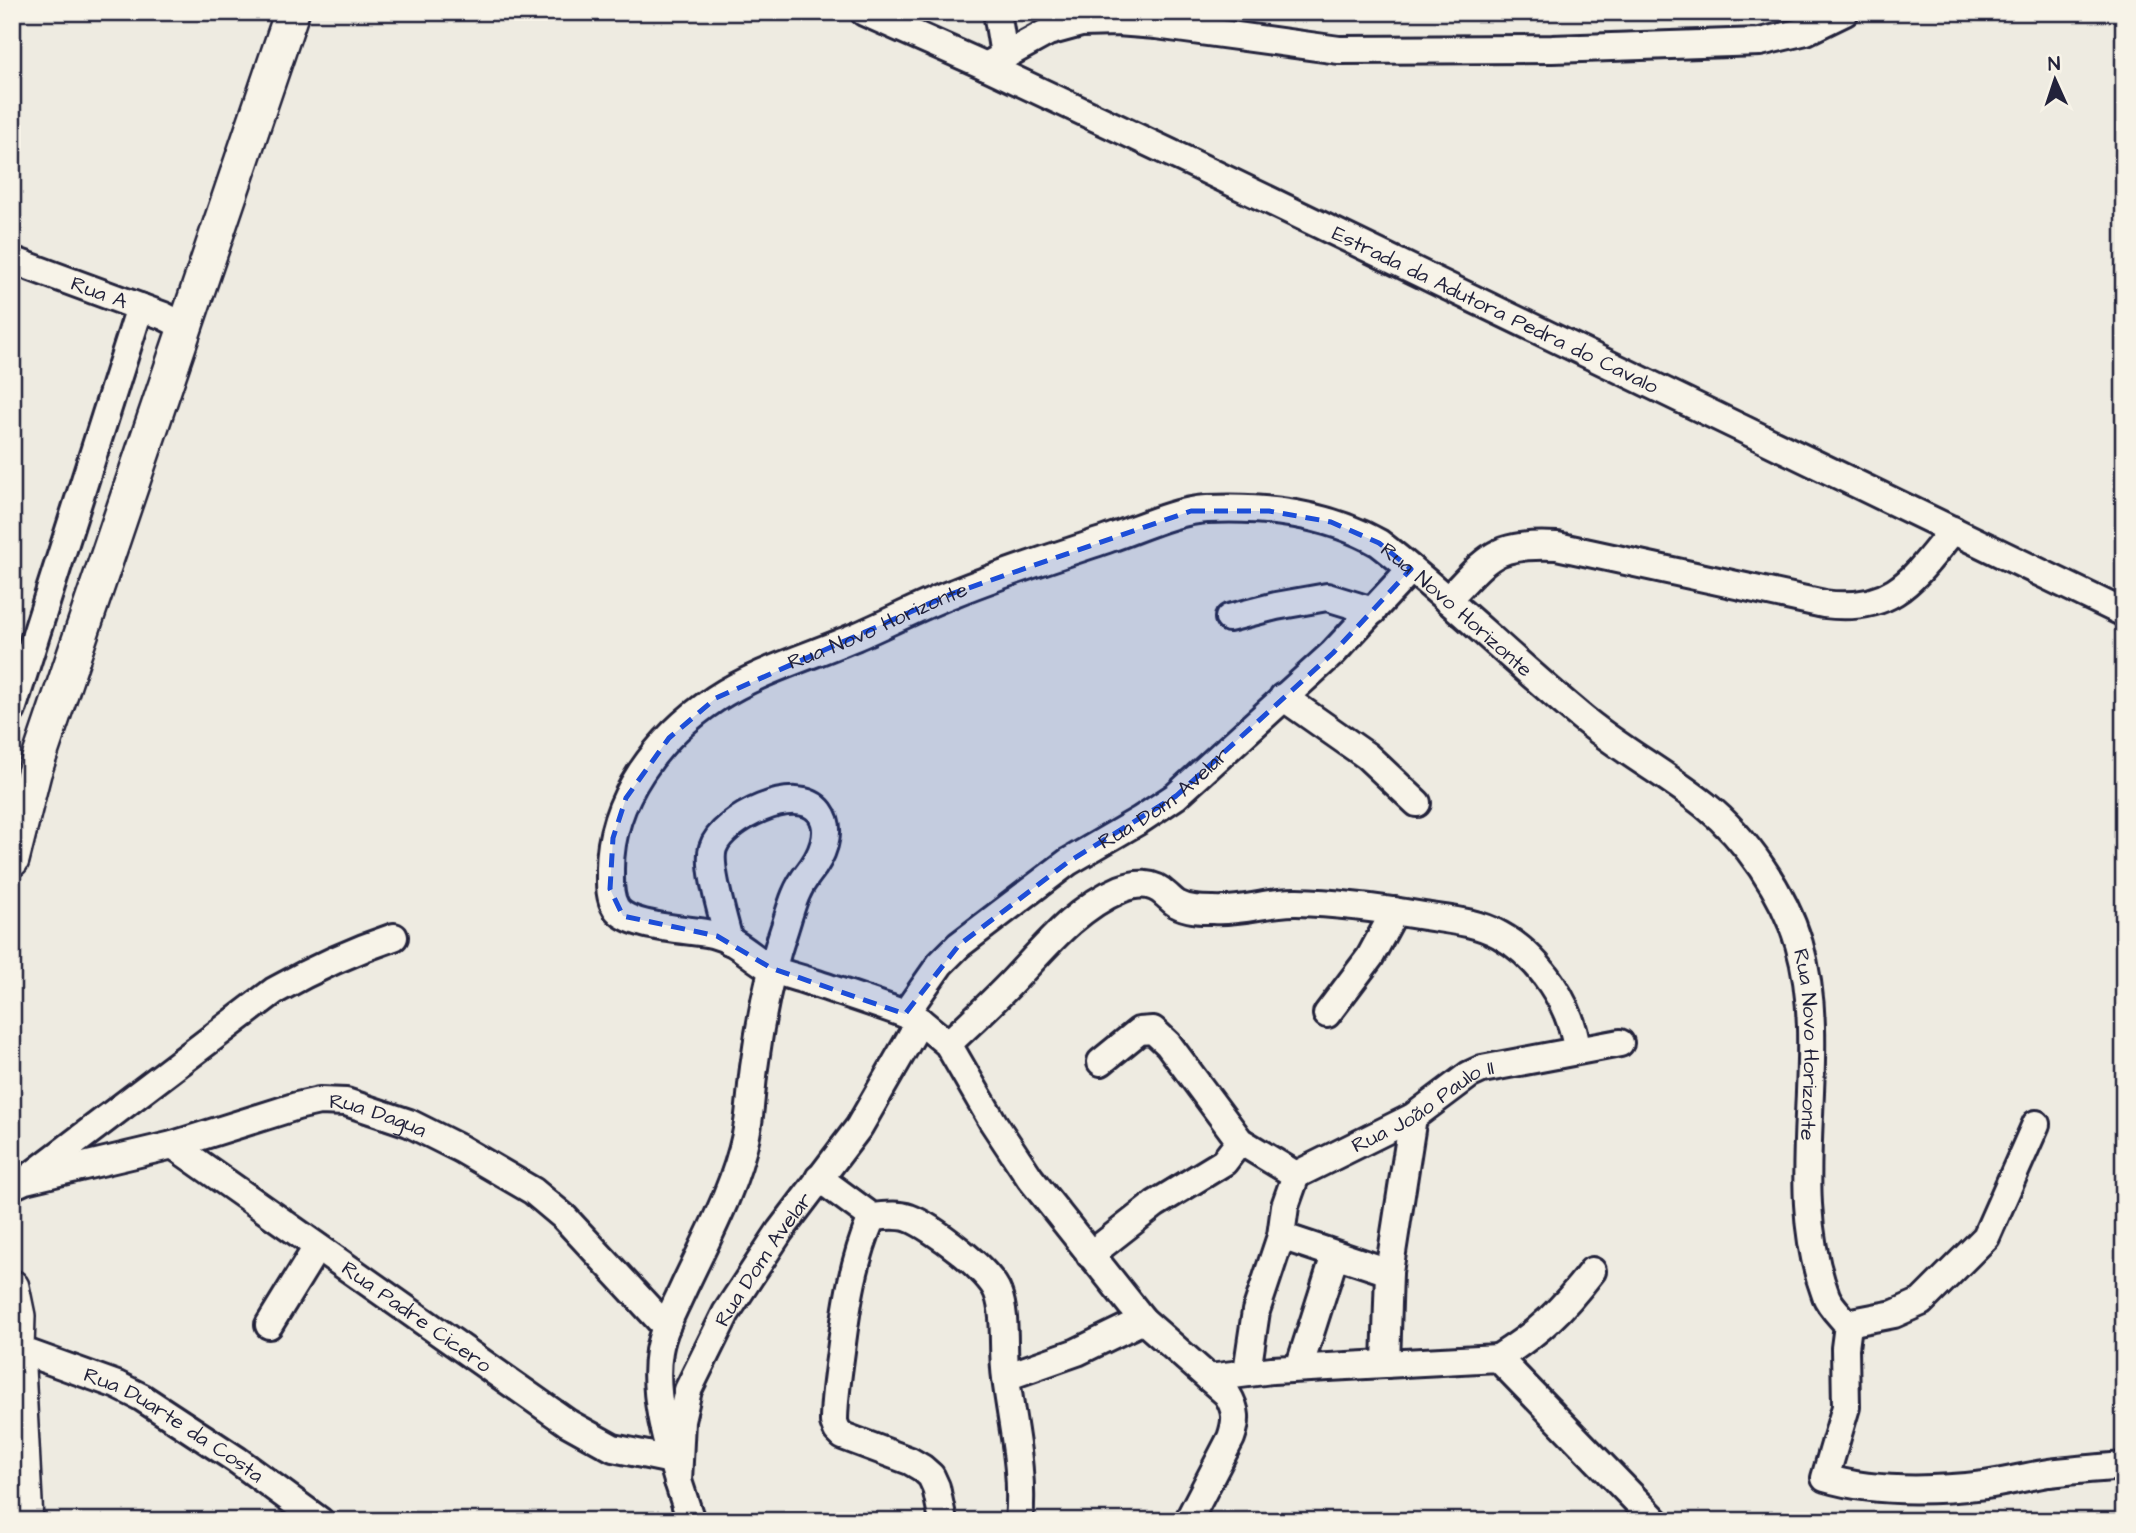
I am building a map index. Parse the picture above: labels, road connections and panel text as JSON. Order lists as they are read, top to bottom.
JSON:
{
  "streets": {
    "street": [
      "Rua A",
      "Estrada da Adutora Pedra do Cavalo",
      "Rua Novo Horizonte",
      "Rua Dom Avelar",
      "Rua João Paulo II",
      "Rua Dagua",
      "Rua Padre Cicero",
      "Rua Duarte da Costa"
    ]
  },
  "crossings": [
    ["Rua Novo Horizonte", "Rua Dom Avelar"],
    ["Rua Dom Avelar", "Rua Padre Cicero"],
    ["Rua Dagua", "Rua Padre Cicero"]
  ],
  "north": "top"
}
